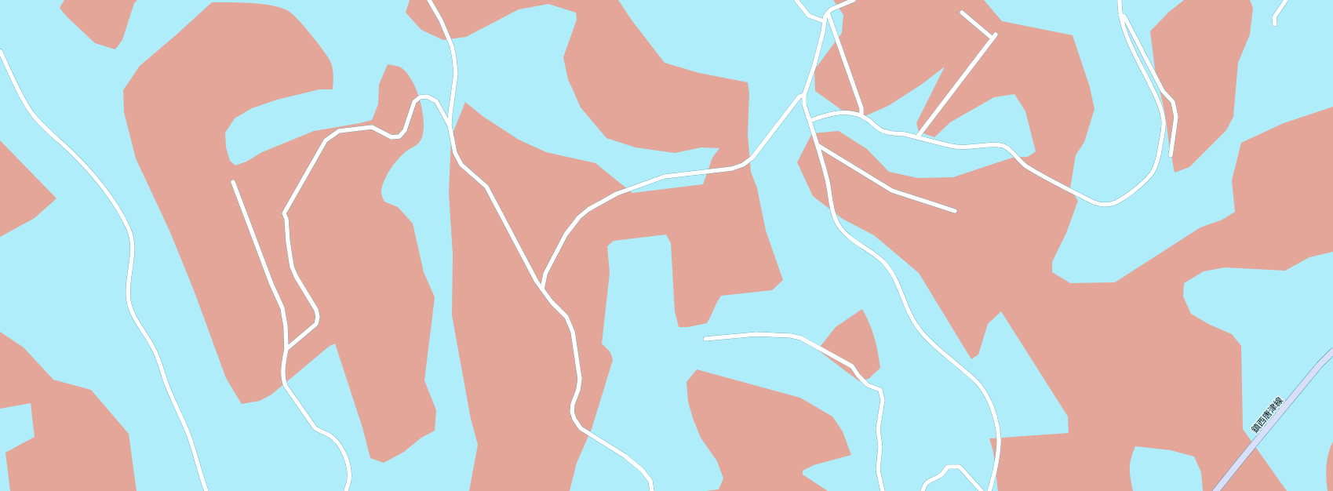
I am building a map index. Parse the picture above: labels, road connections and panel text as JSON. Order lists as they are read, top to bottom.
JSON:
{
  "streets": {
    "main road": ["鎮西唐津線"]
  }
}
